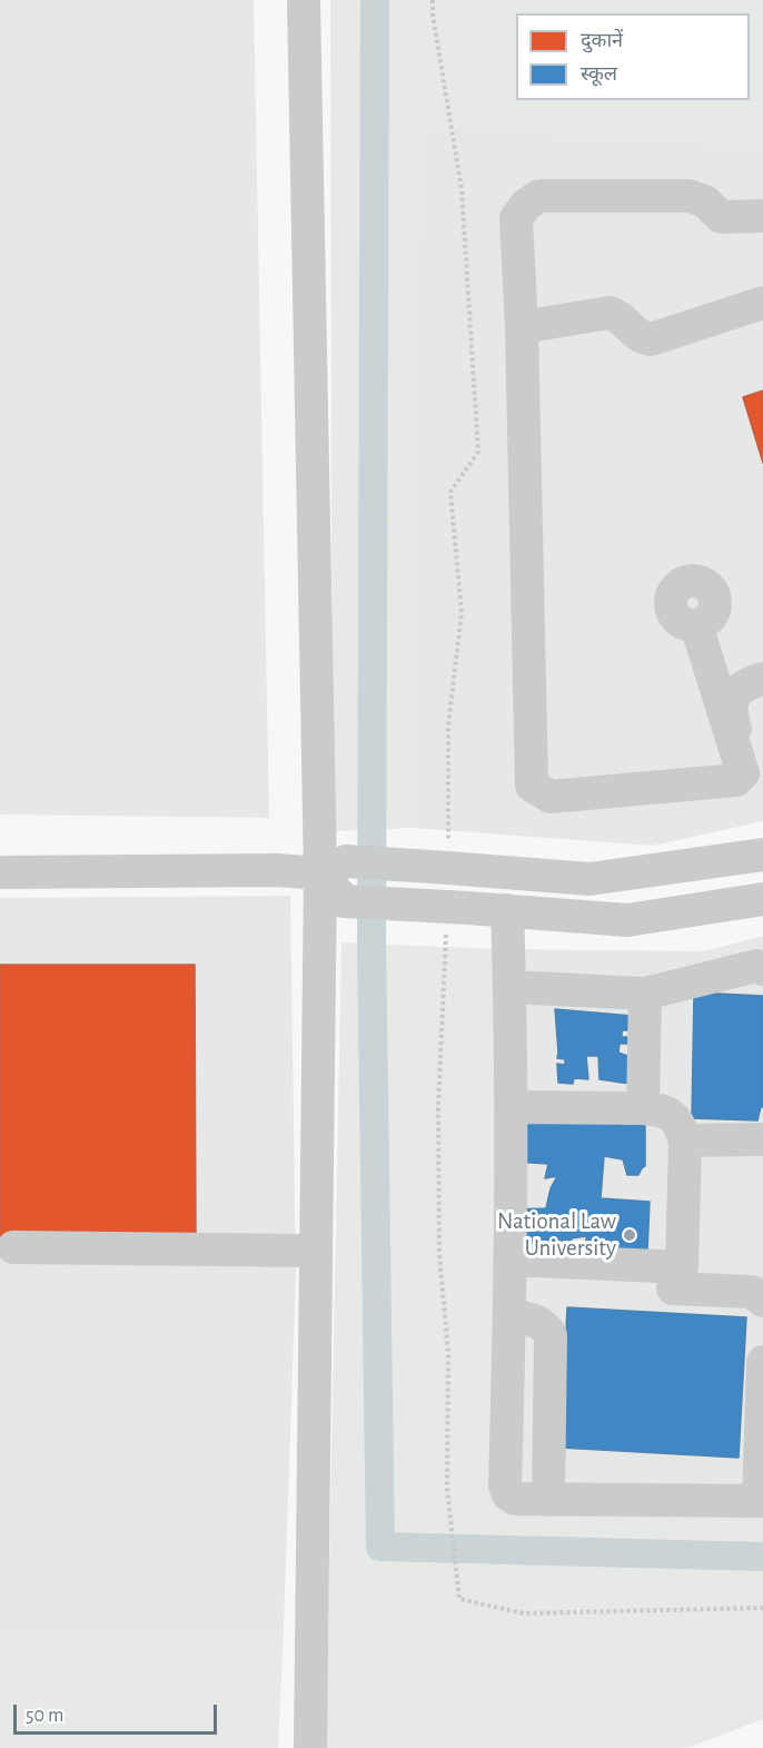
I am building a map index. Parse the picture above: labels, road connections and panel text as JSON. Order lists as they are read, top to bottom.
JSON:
{
  "places": ["National Law University"],
  "legend": ["दुकानें", "स्कूल"],
  "scale_bar": "50 m"
}
